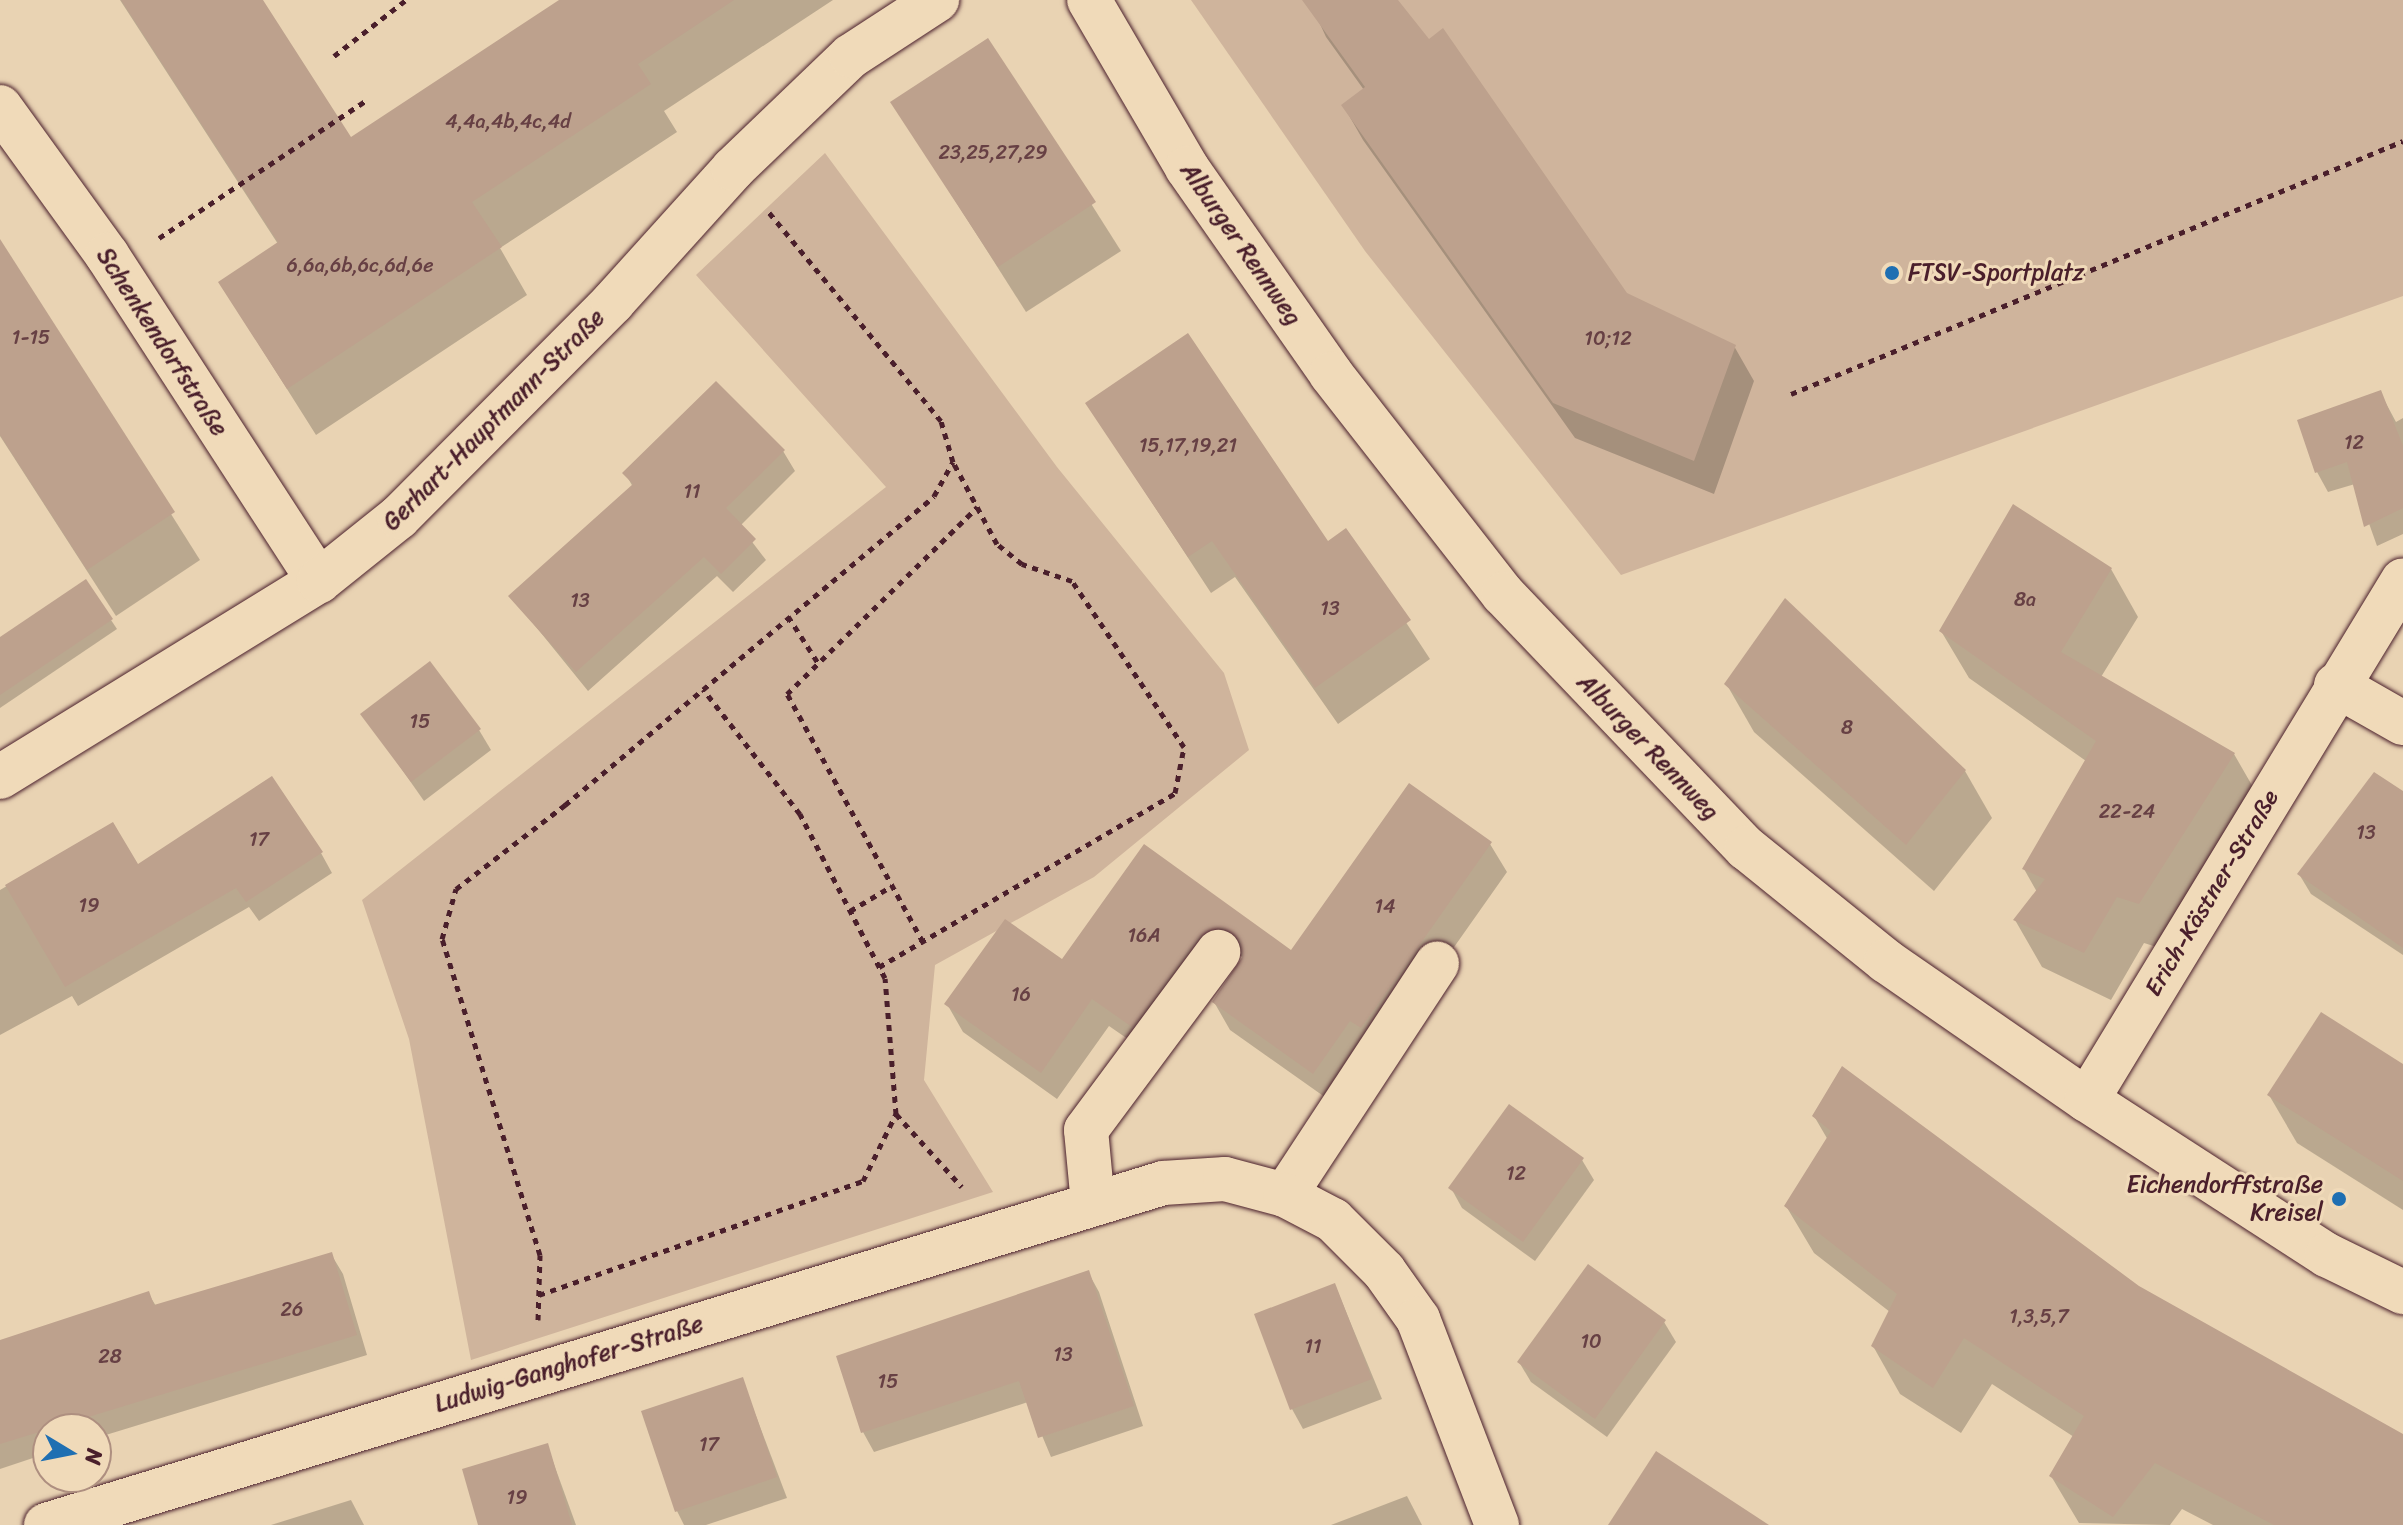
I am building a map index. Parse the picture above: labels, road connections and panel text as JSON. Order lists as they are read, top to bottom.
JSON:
{
  "streets": {
    "street": [
      "Alburger Rennweg",
      "Schenkendorfstraße",
      "Gerhart-Hauptmann-Straße",
      "Erich-Kästner-Straße",
      "Ludwig-Ganghofer-Straße"
    ]
  },
  "crossings": [
    ["Alburger Rennweg", "Erich-Kästner-Straße"],
    ["Schenkendorfstraße", "Gerhart-Hauptmann-Straße"]
  ],
  "places": ["FTSV-Sportplatz", "Eichendorffstraße Kreisel"],
  "house_numbers": [
    "4,4a,4b,4c,4d",
    "23,25,27,29",
    "6,6a,6b,6c,6d,6e",
    "1-15",
    "10;12",
    "12",
    "15,17,19,21",
    "11",
    "8a",
    "13",
    "13",
    "15",
    "8",
    "22-24",
    "13",
    "17",
    "19",
    "14",
    "16A",
    "16",
    "12",
    "26",
    "1,3,5,7",
    "10",
    "11",
    "13",
    "28",
    "15",
    "17",
    "19"
  ],
  "north": "right"
}
